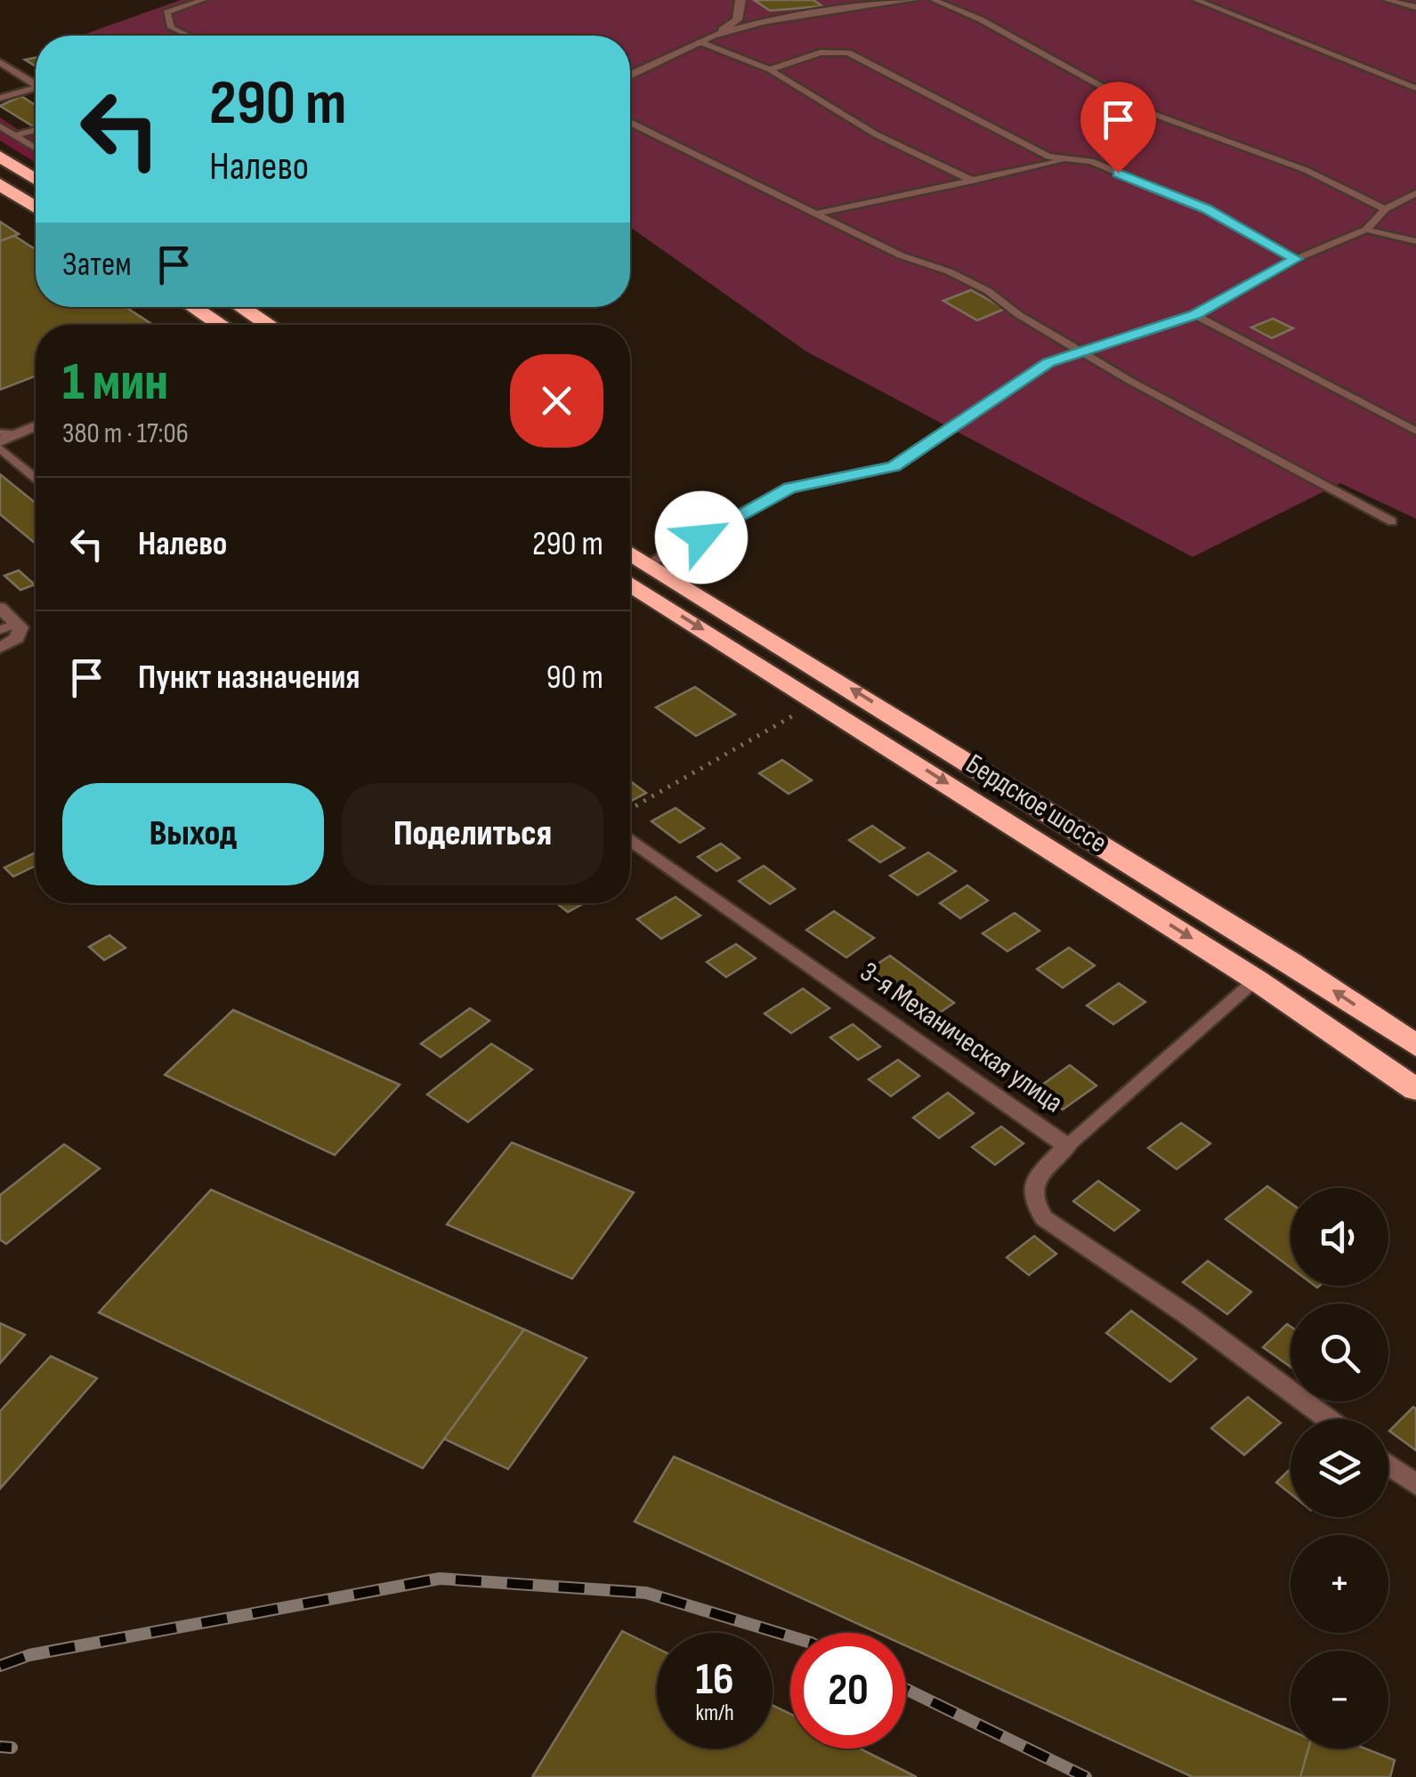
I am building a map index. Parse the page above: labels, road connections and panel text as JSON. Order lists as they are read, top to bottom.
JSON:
{
  "streets": {
    "highway": ["Бердское шоссе"],
    "street": ["3-я Механическая улица"]
  },
  "page": {
    "turn": ["290 m", "Налево"],
    "then": "Затем",
    "heading": ["1 мин", "380 m · 17:06"],
    "list": [
      {
        "name": "Налево",
        "value": "290 m"
      },
      {
        "name": "Пункт назначения",
        "value": "90 m"
      }
    ],
    "buttons": ["Выход", "Поделиться"],
    "map_buttons": ["+", "−"],
    "speed": "16 km/h",
    "limit": "20"
  }
}
